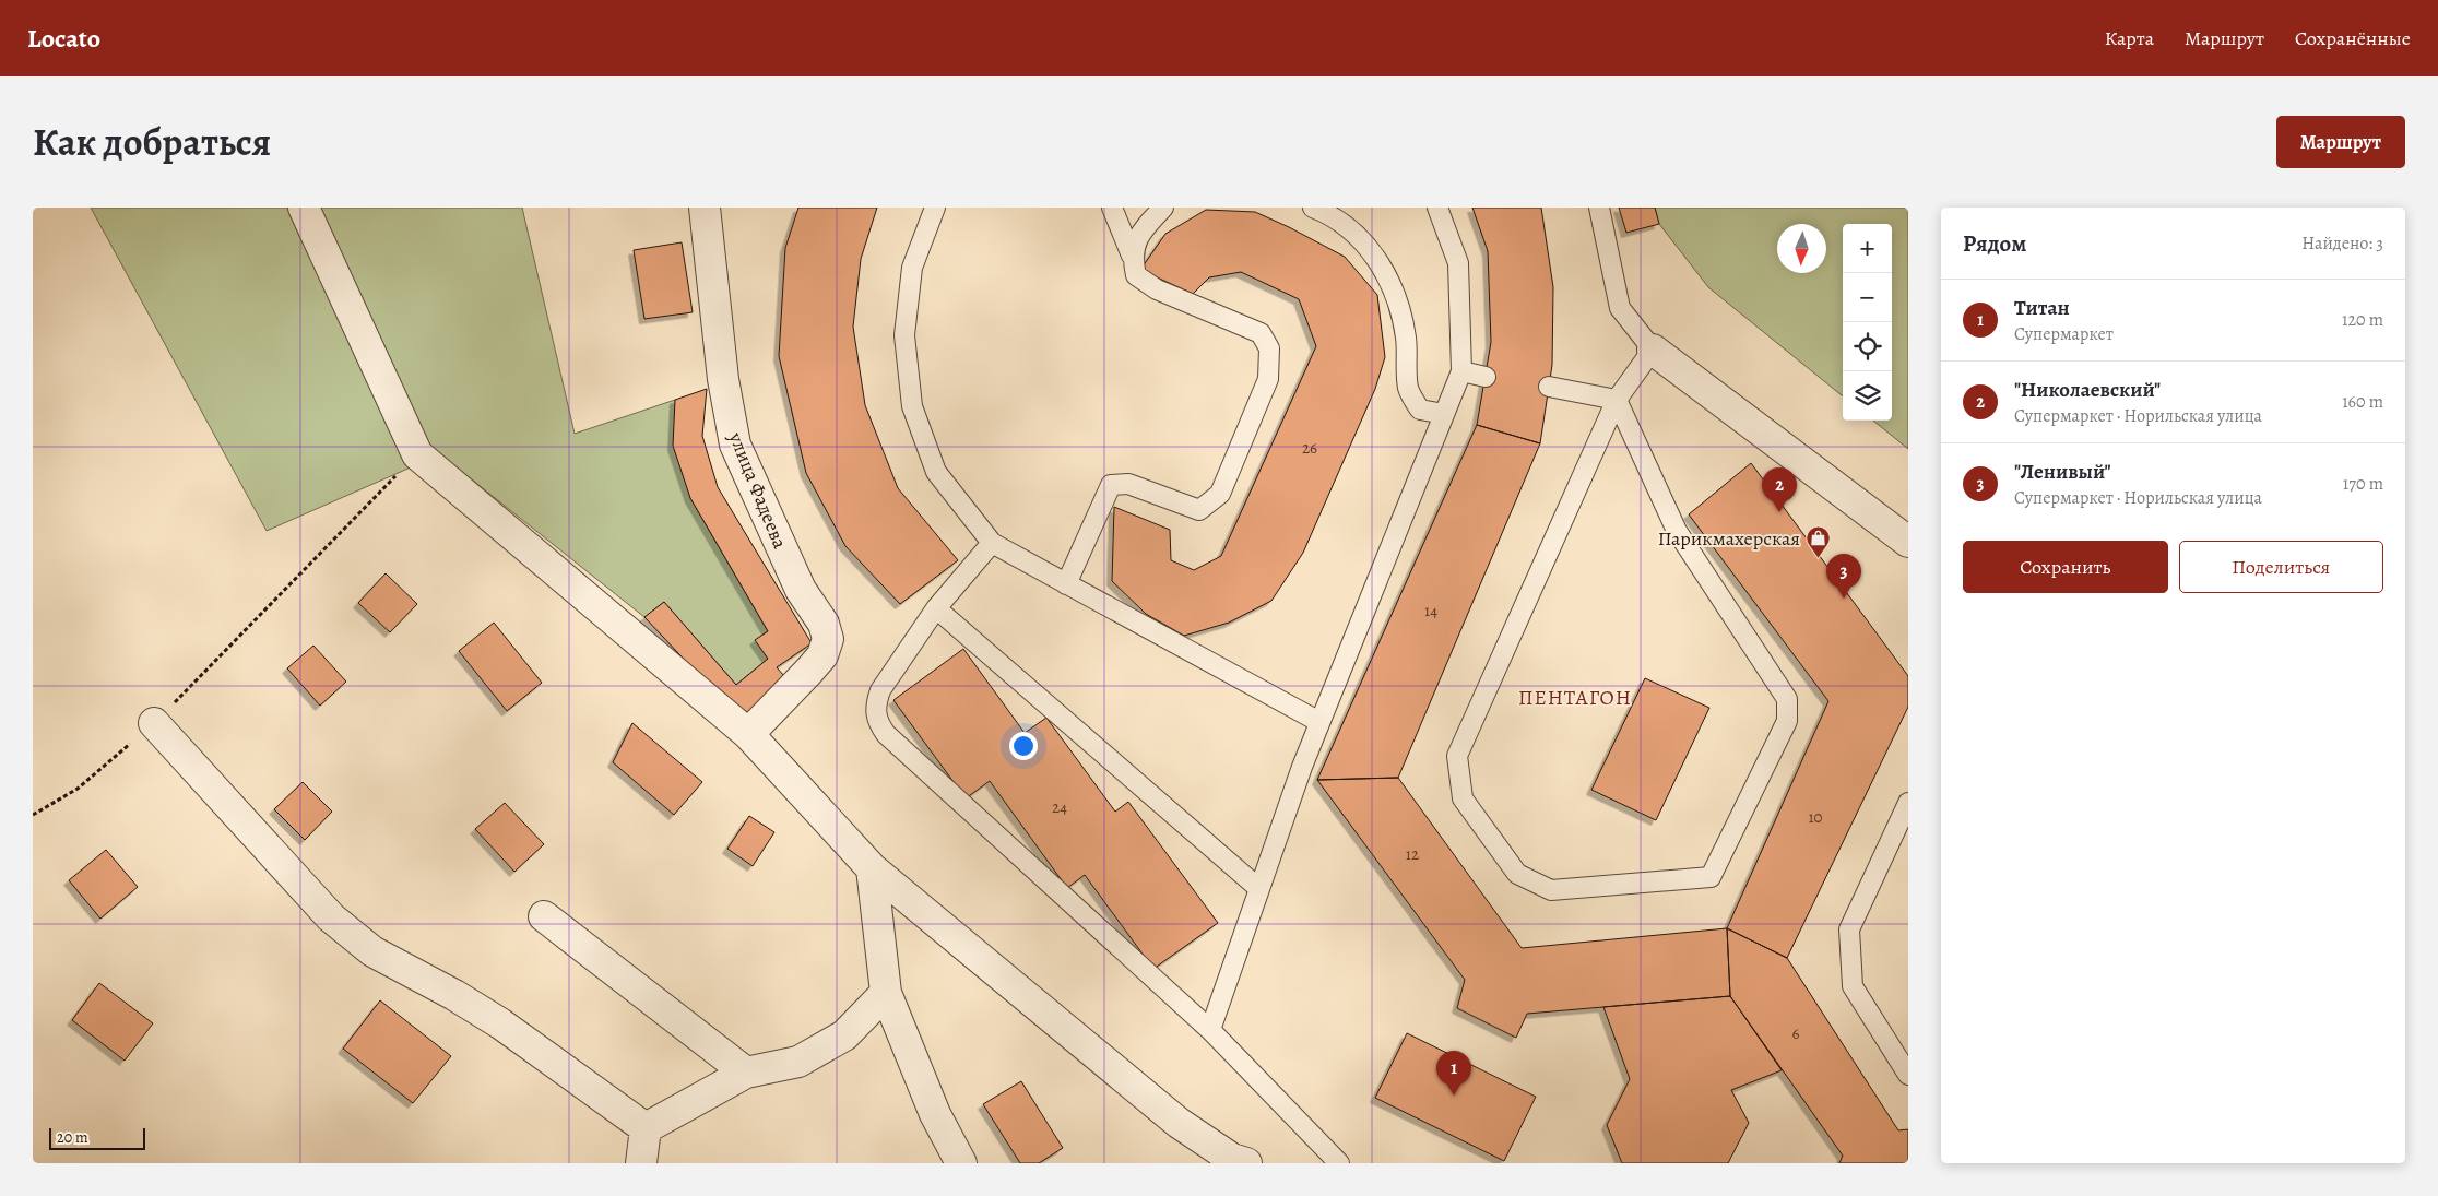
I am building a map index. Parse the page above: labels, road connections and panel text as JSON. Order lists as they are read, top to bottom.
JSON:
{
  "streets": {
    "street": ["улица Фадеева"]
  },
  "districts": ["ПЕНТАГОН"],
  "places": {
    "shop": ["Парикмахерская"]
  },
  "house_numbers": [
    "26",
    "14",
    "24",
    "10",
    "12",
    "6"
  ],
  "scale_bar": "20 m",
  "north": "bottom",
  "page": {
    "header": "Locato",
    "nav": ["Карта", "Маршрут", "Сохранённые"],
    "title": "Как добраться",
    "buttons": [
      "Маршрут",
      ["Сохранить", "Поделиться"]
    ],
    "heading": ["Рядом", "Найдено: 3"],
    "map_buttons": ["+", "−"],
    "list": [
      {
        "mark": "1",
        "name": "Титан",
        "note": "Супермаркет",
        "value": "120 m"
      },
      {
        "mark": "2",
        "name": "\"Николаевский\"",
        "note": "Супермаркет · Норильская улица",
        "value": "160 m"
      },
      {
        "mark": "3",
        "name": "\"Ленивый\"",
        "note": "Супермаркет · Норильская улица",
        "value": "170 m"
      }
    ],
    "pins": ["2", "3", "1"],
    "scale": "20 m"
  }
}
